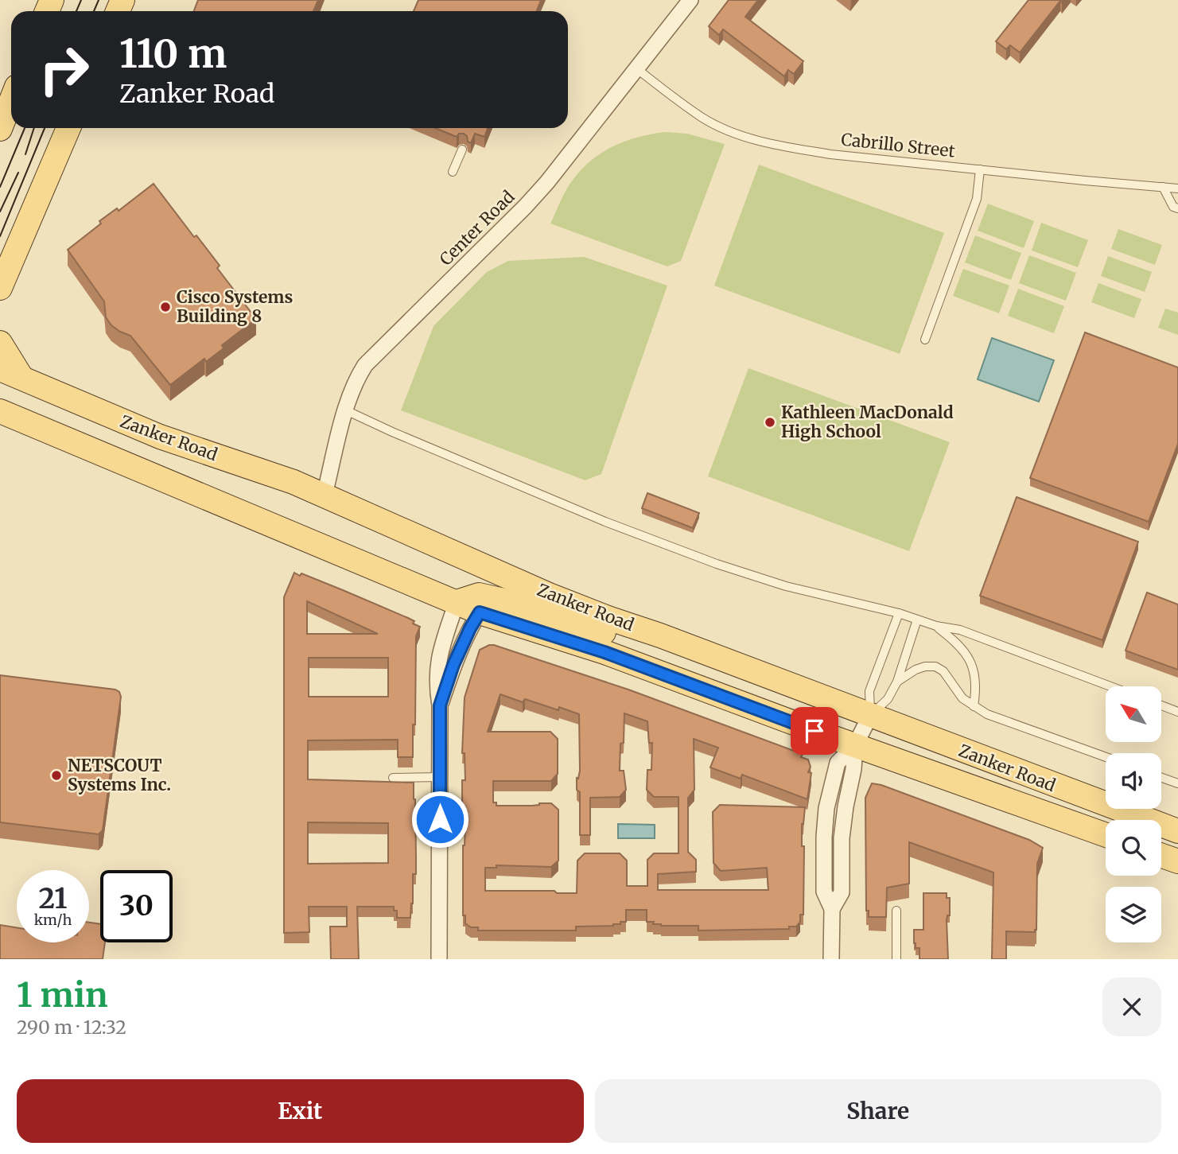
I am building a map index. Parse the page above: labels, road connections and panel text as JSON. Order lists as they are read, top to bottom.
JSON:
{
  "streets": {
    "main road": ["Zanker Road"],
    "street": ["Center Road"],
    "lane": ["Cabrillo Street"]
  },
  "crossings": [
    ["Cabrillo Street", "Center Road"],
    ["Center Road", "Zanker Road"]
  ],
  "places": ["Cisco Systems Building 8", "Kathleen MacDonald High School", "NETSCOUT Systems Inc."],
  "north": "top left",
  "page": {
    "turn": ["110 m", "Zanker Road"],
    "speed": "21 km/h",
    "limit": "30",
    "heading": ["1 min", "290 m · 12:32"],
    "buttons": ["Exit", "Share"]
  }
}
